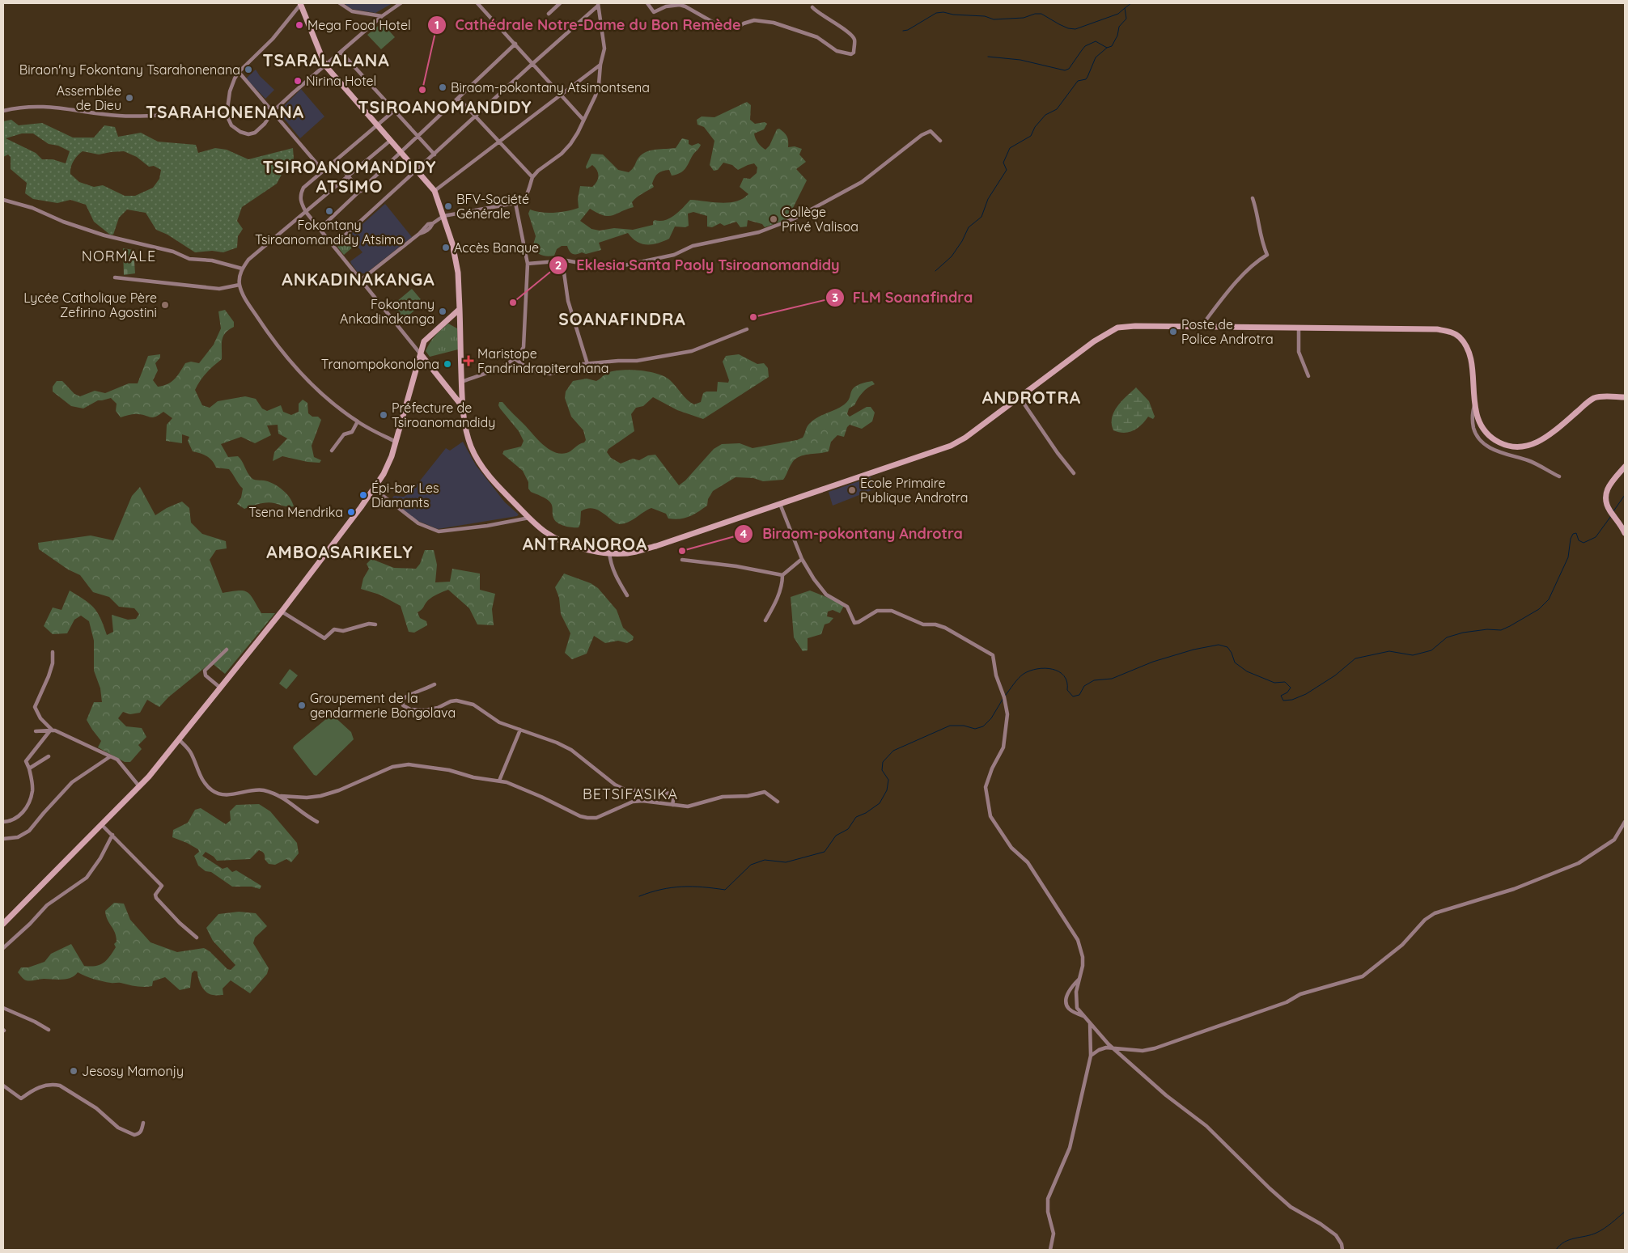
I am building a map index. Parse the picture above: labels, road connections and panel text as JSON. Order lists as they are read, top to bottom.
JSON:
{
  "districts": [
    "TSARALALANA",
    "TSIROANOMANDIDY",
    "TSARAHONENANA",
    "TSIROANOMANDIDY ATSIMO",
    "NORMALE",
    "ANKADINAKANGA",
    "SOANAFINDRA",
    "ANDROTRA",
    "ANTRANOROA",
    "AMBOASARIKELY",
    "BETSIFASIKA"
  ],
  "places": {
    "other": [
      "Mega Food Hotel",
      "Biraon'ny Fokontany Tsarahonenana",
      "Nirina Hotel",
      "Biraom-pokontany Atsimontsena",
      "Cathédrale Notre-Dame du Bon Remède",
      "Assemblée de Dieu",
      "BFV-Société Générale",
      "Fokontany Tsiroanomandidy Atsimo",
      "Collège Privé Valisoa",
      "Accès Banque",
      "Eklesia Santa Paoly Tsiroanomandidy",
      "Lycée Catholique Père Zefirino Agostini",
      "Fokontany Ankadinakanga",
      "FLM Soanafindra",
      "Poste de Police Androtra",
      "Tranompokonolona",
      "Préfecture de Tsiroanomandidy",
      "Ecole Primaire Publique Androtra",
      "Épi-bar Les Diamants",
      "Tsena Mendrika",
      "Biraom-pokontany Androtra",
      "Groupement de la gendarmerie Bongolava",
      "Jesosy Mamonjy"
    ],
    "health": ["Maristope Fandrindrapiterahana"]
  }
}
